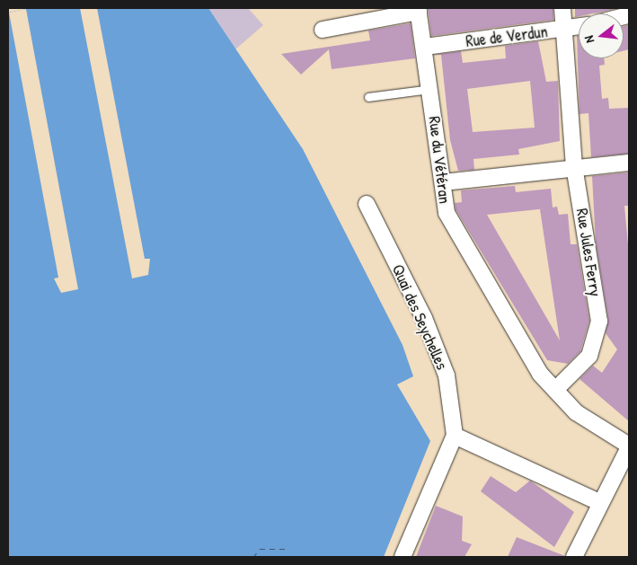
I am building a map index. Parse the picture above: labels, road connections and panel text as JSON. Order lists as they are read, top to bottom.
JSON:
{
  "streets": {
    "street": [
      "Rue de Verdun",
      "Rue du Vétéran",
      "Rue Jules Ferry",
      "Quai des Seychelles"
    ]
  },
  "crossings": [
    ["Rue de Verdun", "Rue du Vétéran"],
    ["Rue de Verdun", "Rue Jules Ferry"],
    ["Rue du Vétéran", "Rue Jules Ferry"]
  ],
  "north": "left"
}
